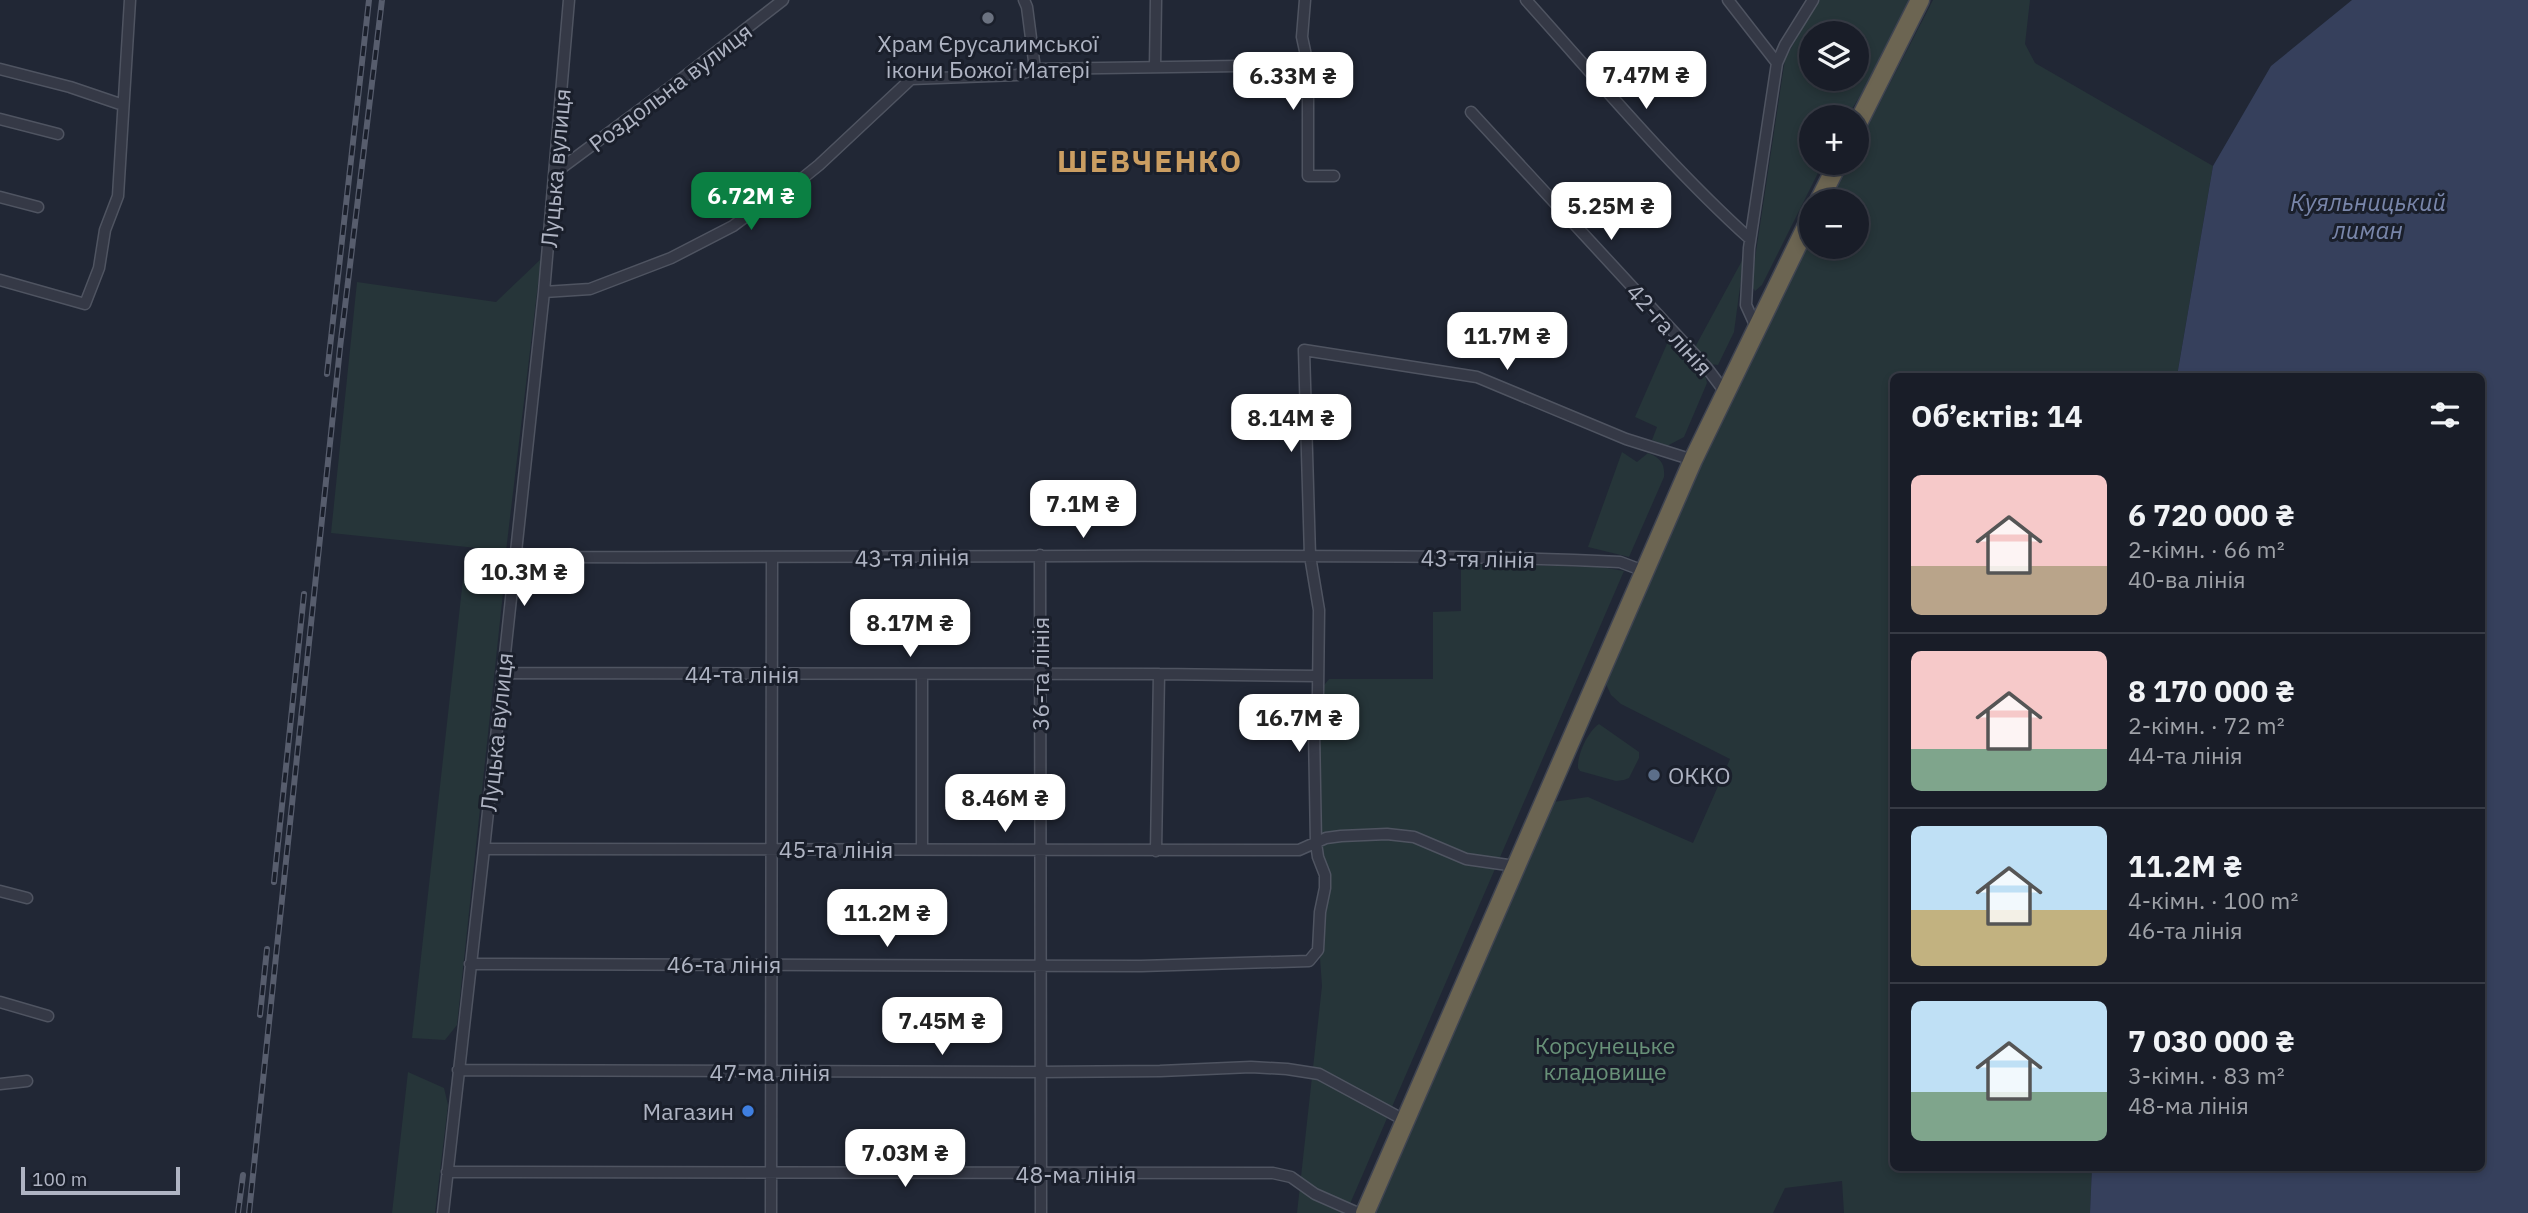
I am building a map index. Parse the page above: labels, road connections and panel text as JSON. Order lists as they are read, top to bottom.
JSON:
{
  "streets": {
    "street": [
      "Роздольна вулиця",
      "Луцька вулиця",
      "42-га лінія",
      "43-тя лінія",
      "44-та лінія",
      "36-та лінія",
      "45-та лінія",
      "46-та лінія",
      "47-ма лінія",
      "48-ма лінія"
    ]
  },
  "crossings": [
    ["Роздольна вулиця", "Луцька вулиця"],
    ["Луцька вулиця", "43-тя лінія"],
    ["Луцька вулиця", "44-та лінія"],
    ["Луцька вулиця", "45-та лінія"],
    ["Луцька вулиця", "46-та лінія"],
    ["Луцька вулиця", "47-ма лінія"],
    ["Луцька вулиця", "48-ма лінія"],
    ["43-тя лінія", "36-та лінія"],
    ["44-та лінія", "36-та лінія"],
    ["36-та лінія", "45-та лінія"],
    ["36-та лінія", "46-та лінія"],
    ["36-та лінія", "47-ма лінія"],
    ["36-та лінія", "48-ма лінія"],
    ["45-та лінія", "46-та лінія"]
  ],
  "districts": ["ШЕВЧЕНКО"],
  "water": ["Куяльницький лиман"],
  "parks": ["Корсунецьке кладовище"],
  "places": ["Храм Єрусалимської ікони Божої Матері", "ОККО", "Магазин"],
  "scale_bar": "100 m",
  "page": {
    "map_buttons": ["+", "−"],
    "price": [
      "7.47M ₴",
      "6.33M ₴",
      "6.72M ₴",
      "5.25M ₴",
      "11.7M ₴",
      "8.14M ₴",
      "7.1M ₴",
      "10.3M ₴",
      "8.17M ₴",
      "16.7M ₴",
      "8.46M ₴",
      "11.2M ₴",
      "7.45M ₴",
      "7.03M ₴"
    ],
    "heading": "Об’єктів: 14",
    "list": [
      {
        "name": "6 720 000 ₴",
        "note": "2-кімн. · 66 m² · 40-ва лінія"
      },
      {
        "name": "8 170 000 ₴",
        "note": "2-кімн. · 72 m² · 44-та лінія"
      },
      {
        "name": "11.2M ₴",
        "note": "4-кімн. · 100 m² · 46-та лінія"
      },
      {
        "name": "7 030 000 ₴",
        "note": "3-кімн. · 83 m² · 48-ма лінія"
      }
    ],
    "scale": "100 m"
  }
}
